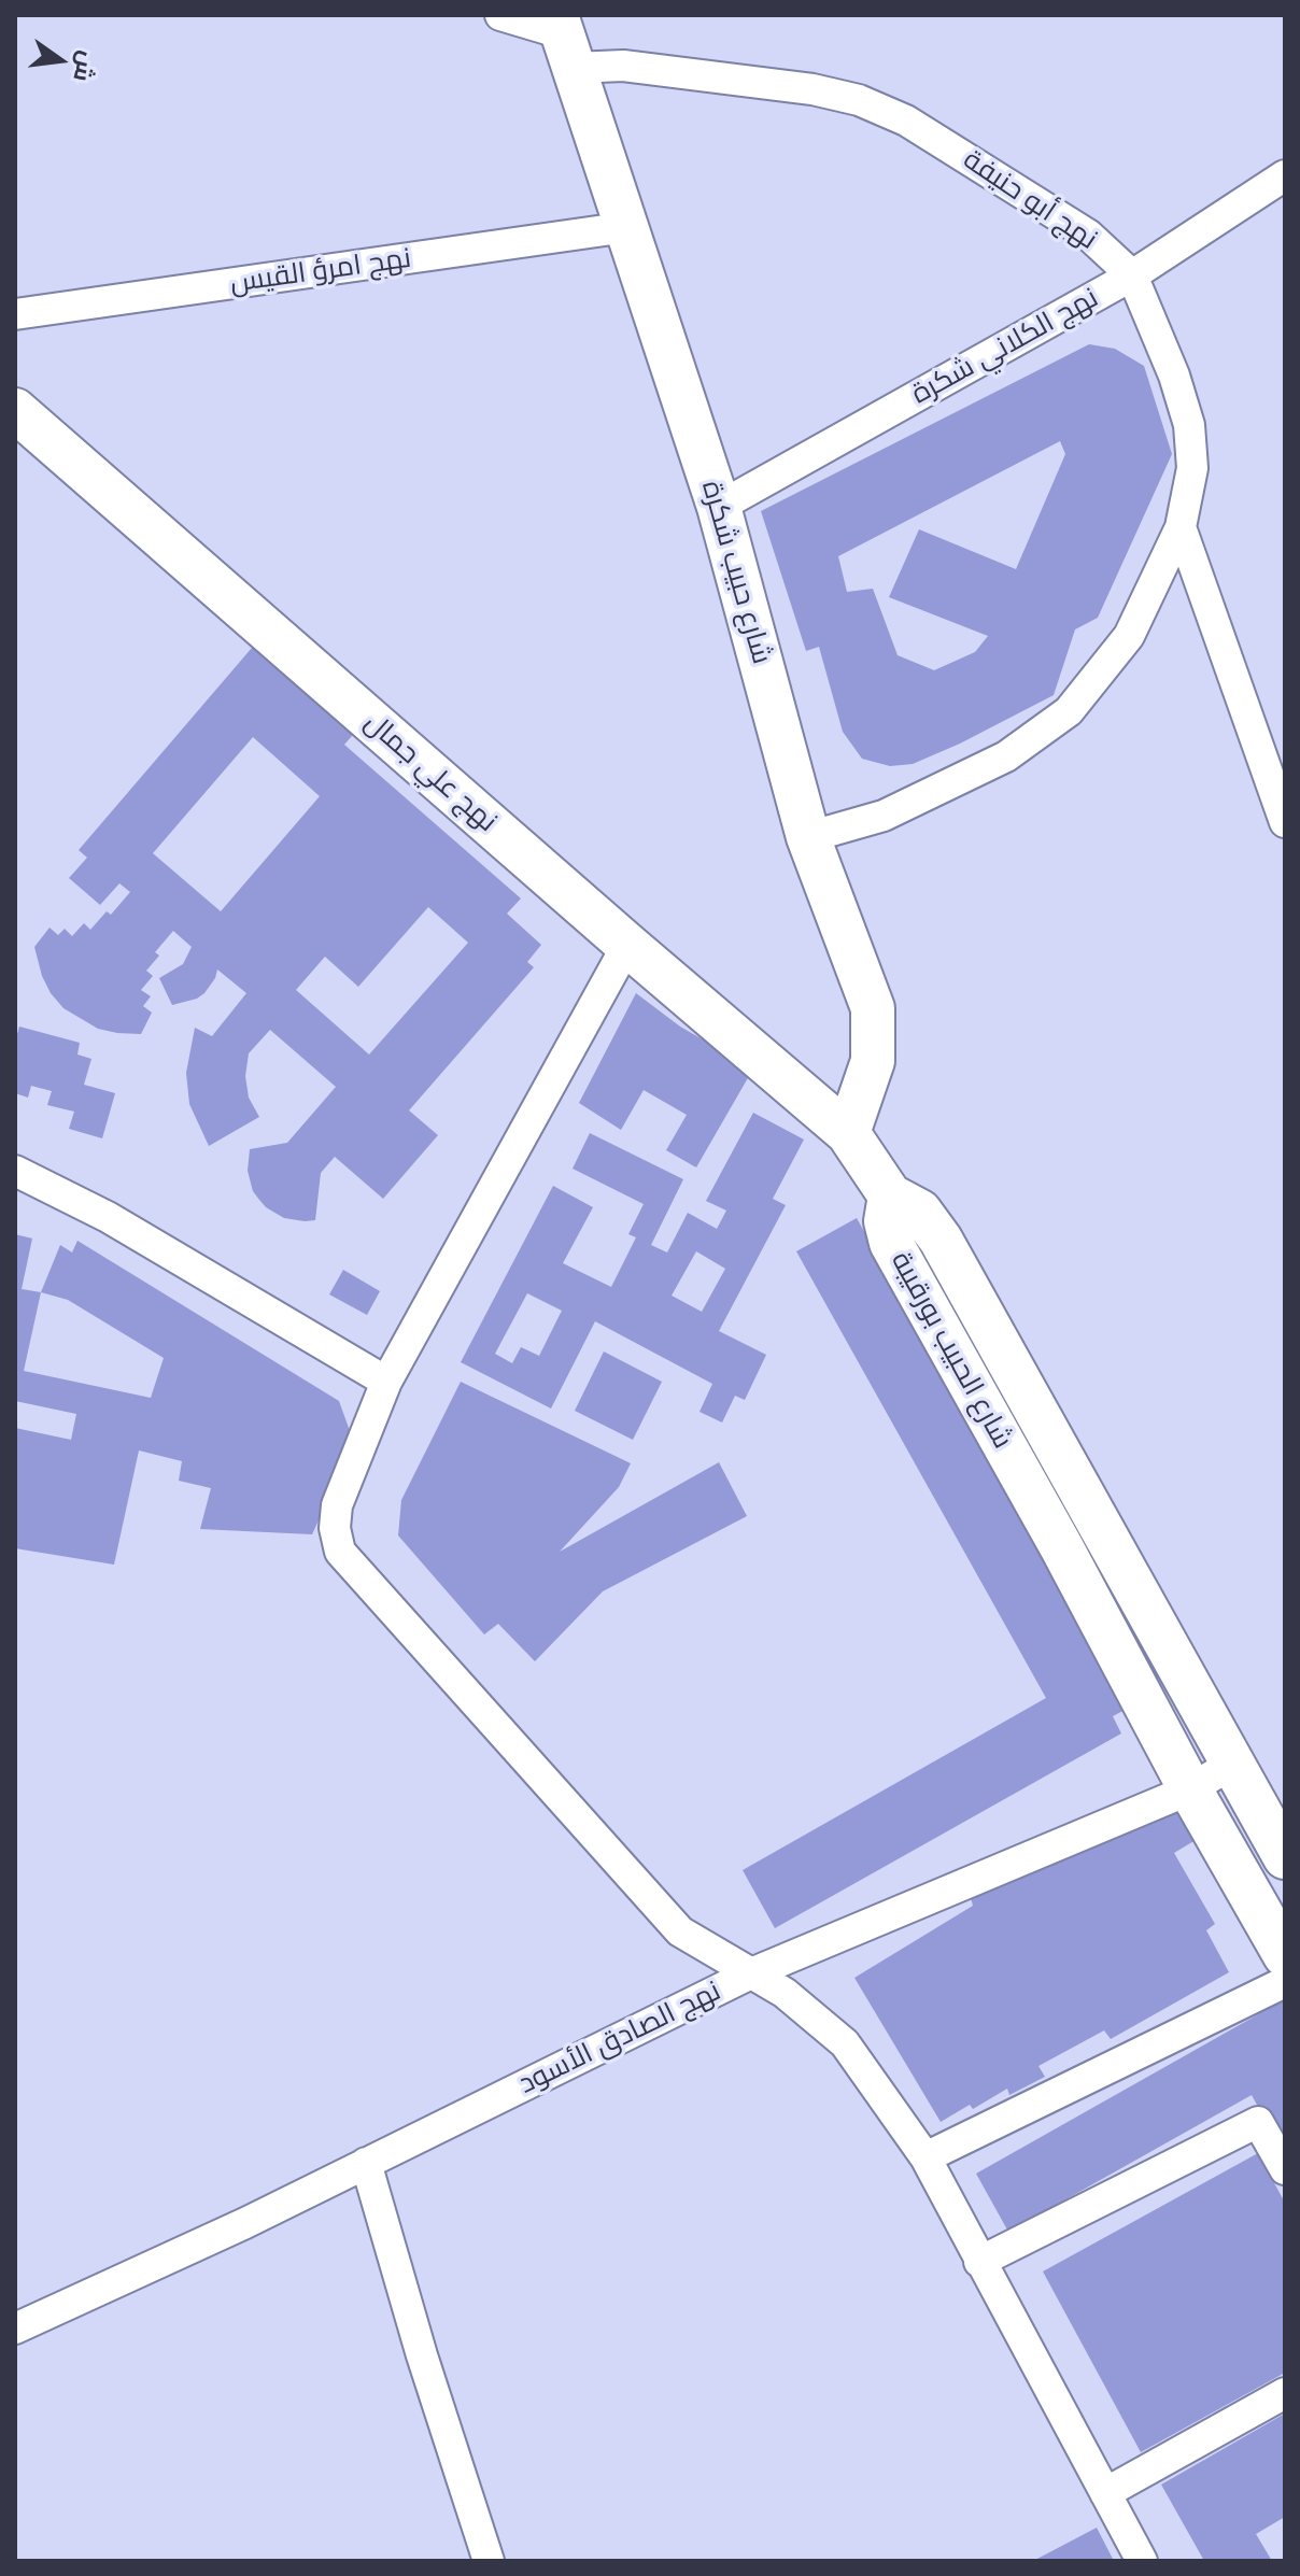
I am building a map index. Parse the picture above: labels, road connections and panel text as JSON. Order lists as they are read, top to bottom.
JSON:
{
  "streets": {
    "street": [
      "نهج أبو حنيفة",
      "نهج امرؤ القيس",
      "نهج الكلاني شكرة",
      "شارع حبيب شكرة",
      "نهج علي جمال",
      "شارع الحبيب بورقيبة",
      "نهج الصادق الأسود"
    ]
  },
  "crossings": [
    ["نهج أبو حنيفة", "نهج الكلاني شكرة"],
    ["نهج أبو حنيفة", "شارع حبيب شكرة"],
    ["نهج امرؤ القيس", "شارع حبيب شكرة"],
    ["نهج الكلاني شكرة", "شارع حبيب شكرة"],
    ["شارع حبيب شكرة", "نهج علي جمال"],
    ["نهج علي جمال", "شارع الحبيب بورقيبة"],
    ["شارع الحبيب بورقيبة", "نهج الصادق الأسود"]
  ],
  "north": "right"
}
